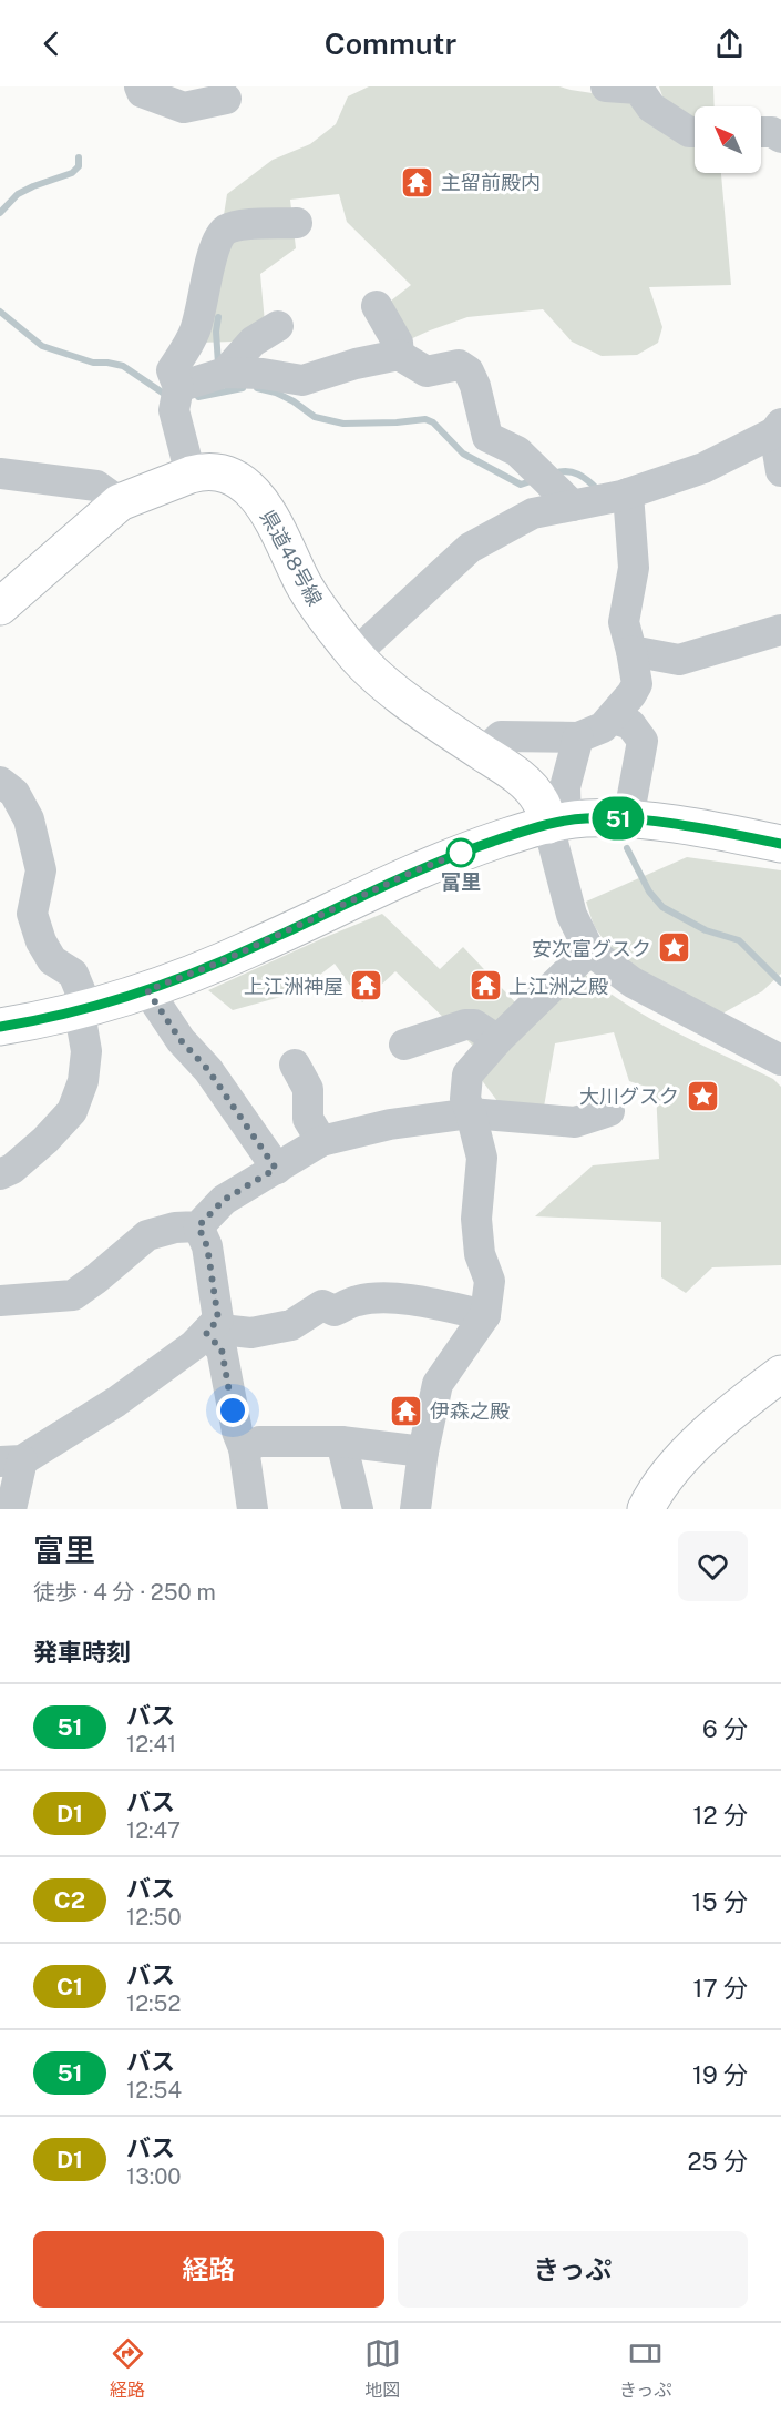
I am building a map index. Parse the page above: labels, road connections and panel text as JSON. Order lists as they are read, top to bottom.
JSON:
{
  "streets": {
    "main road": ["県道48号線"]
  },
  "places": {
    "temple": [
      "主留前殿内",
      "上江洲神屋",
      "上江洲之殿",
      "伊森之殿"
    ],
    "other": ["富里"],
    "place": ["安次富グスク", "大川グスク"]
  },
  "lines": ["bus line 51"],
  "north": "top left",
  "page": {
    "header": "Commutr",
    "on_map": "51",
    "heading": [
      ["富里", "徒歩 · 4 分 · 250 m"],
      "発車時刻"
    ],
    "list": [
      {
        "mark": "51",
        "name": "バス",
        "note": "12:41",
        "value": "6 分"
      },
      {
        "mark": "D1",
        "name": "バス",
        "note": "12:47",
        "value": "12 分"
      },
      {
        "mark": "C2",
        "name": "バス",
        "note": "12:50",
        "value": "15 分"
      },
      {
        "mark": "C1",
        "name": "バス",
        "note": "12:52",
        "value": "17 分"
      },
      {
        "mark": "51",
        "name": "バス",
        "note": "12:54",
        "value": "19 分"
      },
      {
        "mark": "D1",
        "name": "バス",
        "note": "13:00",
        "value": "25 分"
      }
    ],
    "buttons": ["経路", "きっぷ"],
    "tabs": ["経路", "地図", "きっぷ"]
  }
}
